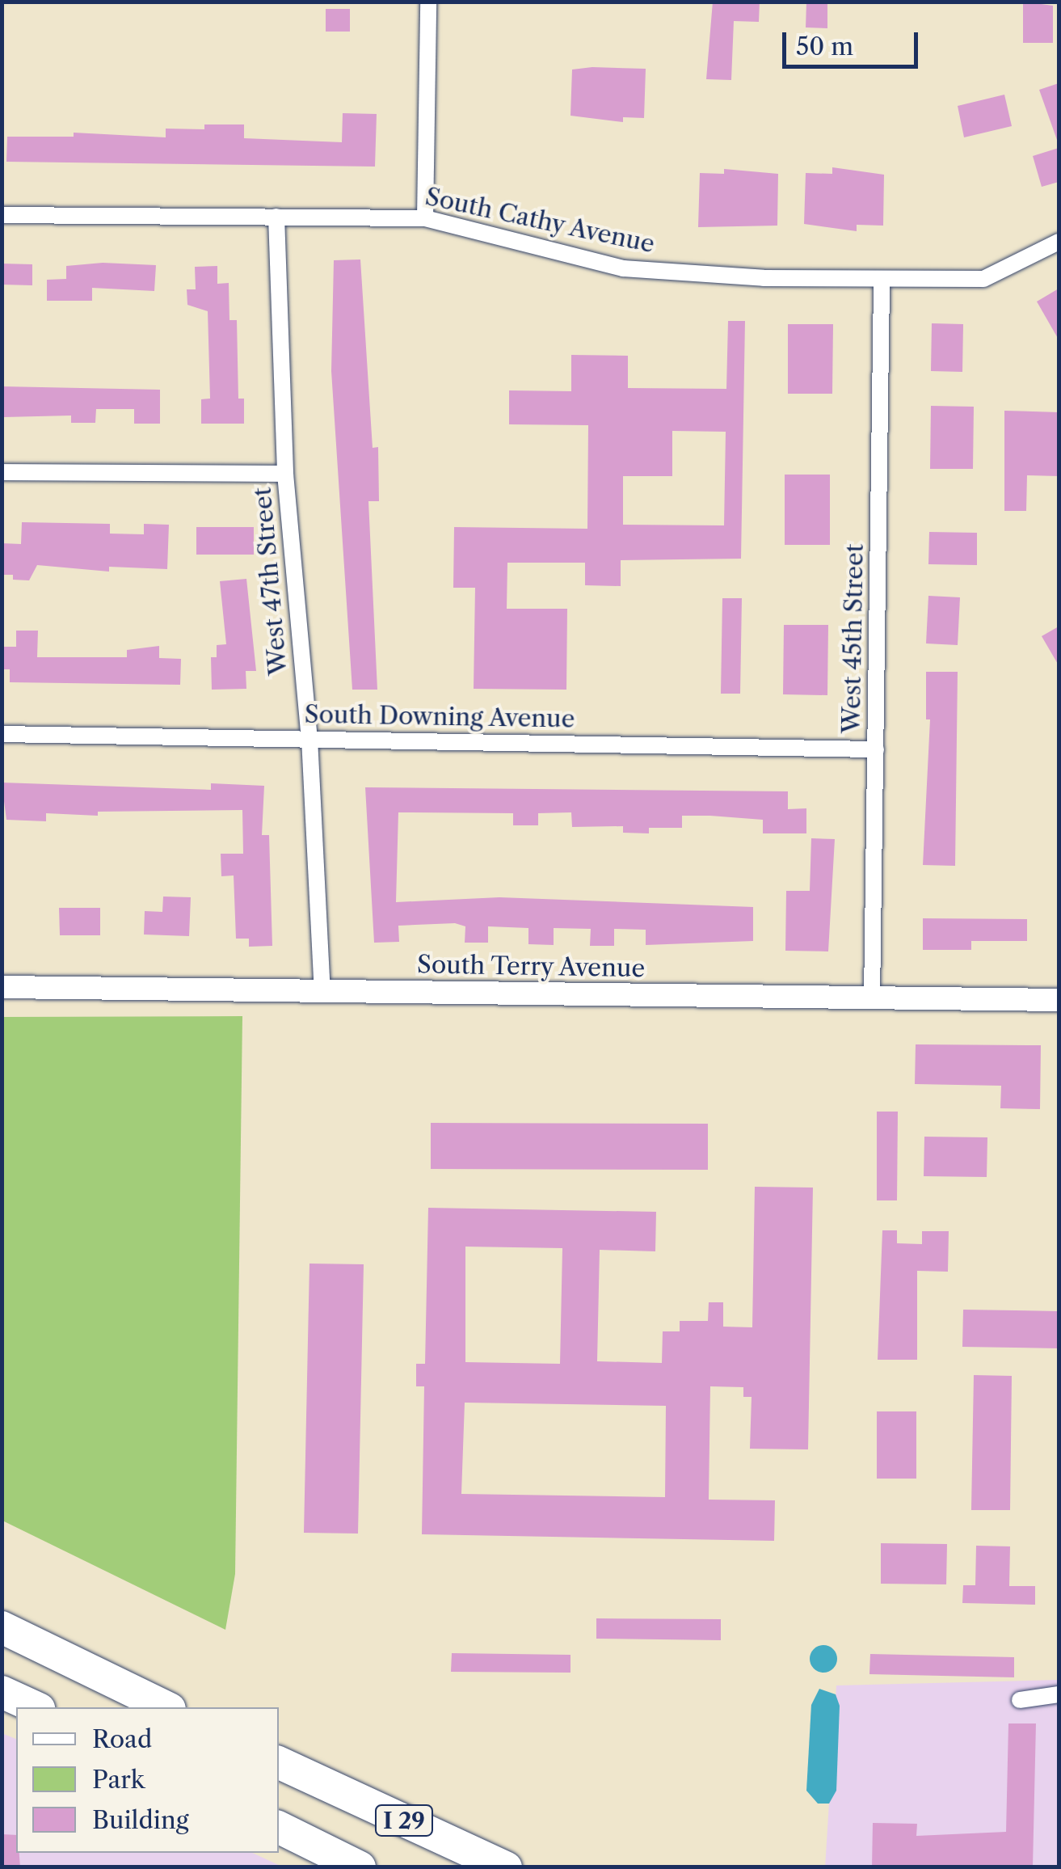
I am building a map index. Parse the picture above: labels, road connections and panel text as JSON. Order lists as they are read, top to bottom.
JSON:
{
  "streets": {
    "highway": ["I 29"],
    "street": [
      "South Cathy Avenue",
      "West 47th Street",
      "West 45th Street",
      "South Downing Avenue",
      "South Terry Avenue"
    ]
  },
  "crossings": [
    ["South Cathy Avenue", "West 47th Street"],
    ["South Cathy Avenue", "West 45th Street"],
    ["West 47th Street", "South Downing Avenue"],
    ["West 47th Street", "South Terry Avenue"],
    ["West 45th Street", "South Downing Avenue"],
    ["West 45th Street", "South Terry Avenue"]
  ],
  "legend": ["Road", "Park", "Building"],
  "scale_bar": "50 m"
}
